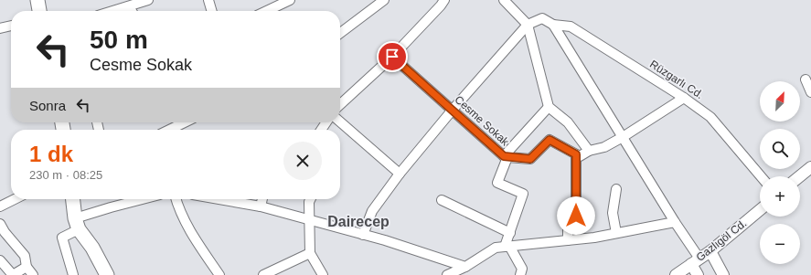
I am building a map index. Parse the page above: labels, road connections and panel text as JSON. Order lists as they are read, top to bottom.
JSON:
{
  "streets": {
    "street": ["Rüzgarlı Cd.", "Cesme Sokak", "Gazlıgöl Cd."]
  },
  "districts": ["Dairecep"],
  "north": "top right",
  "page": {
    "turn": ["50 m", "Cesme Sokak"],
    "map_buttons": ["+", "−"],
    "then": "Sonra",
    "heading": ["1 dk", "230 m · 08:25"]
  }
}
